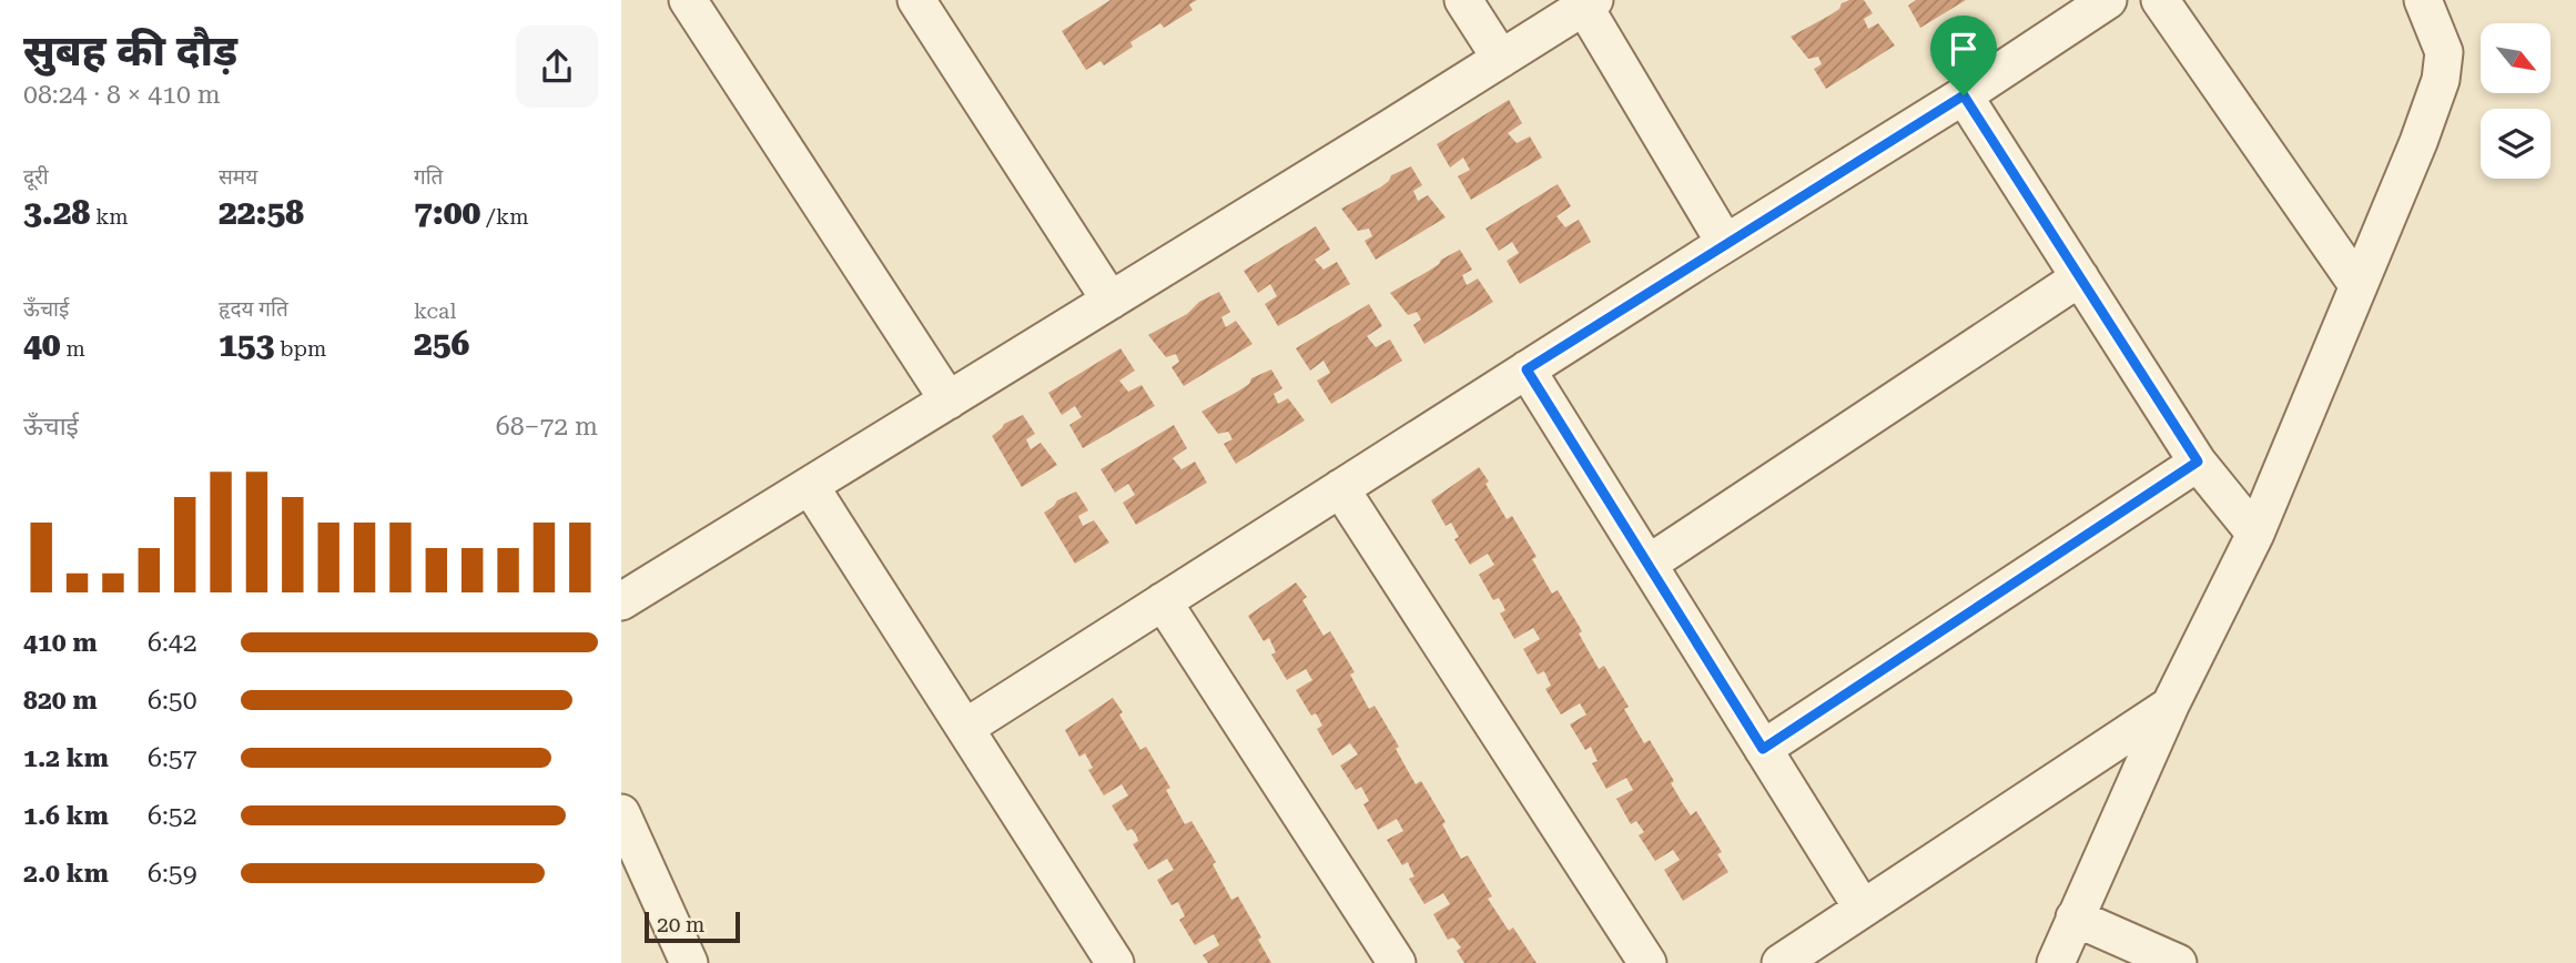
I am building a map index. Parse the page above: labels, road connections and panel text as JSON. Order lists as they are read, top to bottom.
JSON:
{
  "scale_bar": "20 m",
  "north": "bottom right",
  "page": {
    "heading": ["सुबह की दौड़", "08:24 · 8 × 410 m"],
    "stats": [
      ["दूरी", "3.28 km"],
      ["समय", "22:58"],
      ["गति", "7:00 /km"],
      ["ऊँचाई", "40 m"],
      ["हृदय गति", "153 bpm"],
      ["kcal", "256"]
    ],
    "chart": ["ऊँचाई", "68–72 m"],
    "list": [
      {
        "name": "410 m",
        "note": "6:42"
      },
      {
        "name": "820 m",
        "note": "6:50"
      },
      {
        "name": "1.2 km",
        "note": "6:57"
      },
      {
        "name": "1.6 km",
        "note": "6:52"
      },
      {
        "name": "2.0 km",
        "note": "6:59"
      }
    ],
    "scale": "20 m"
  }
}
